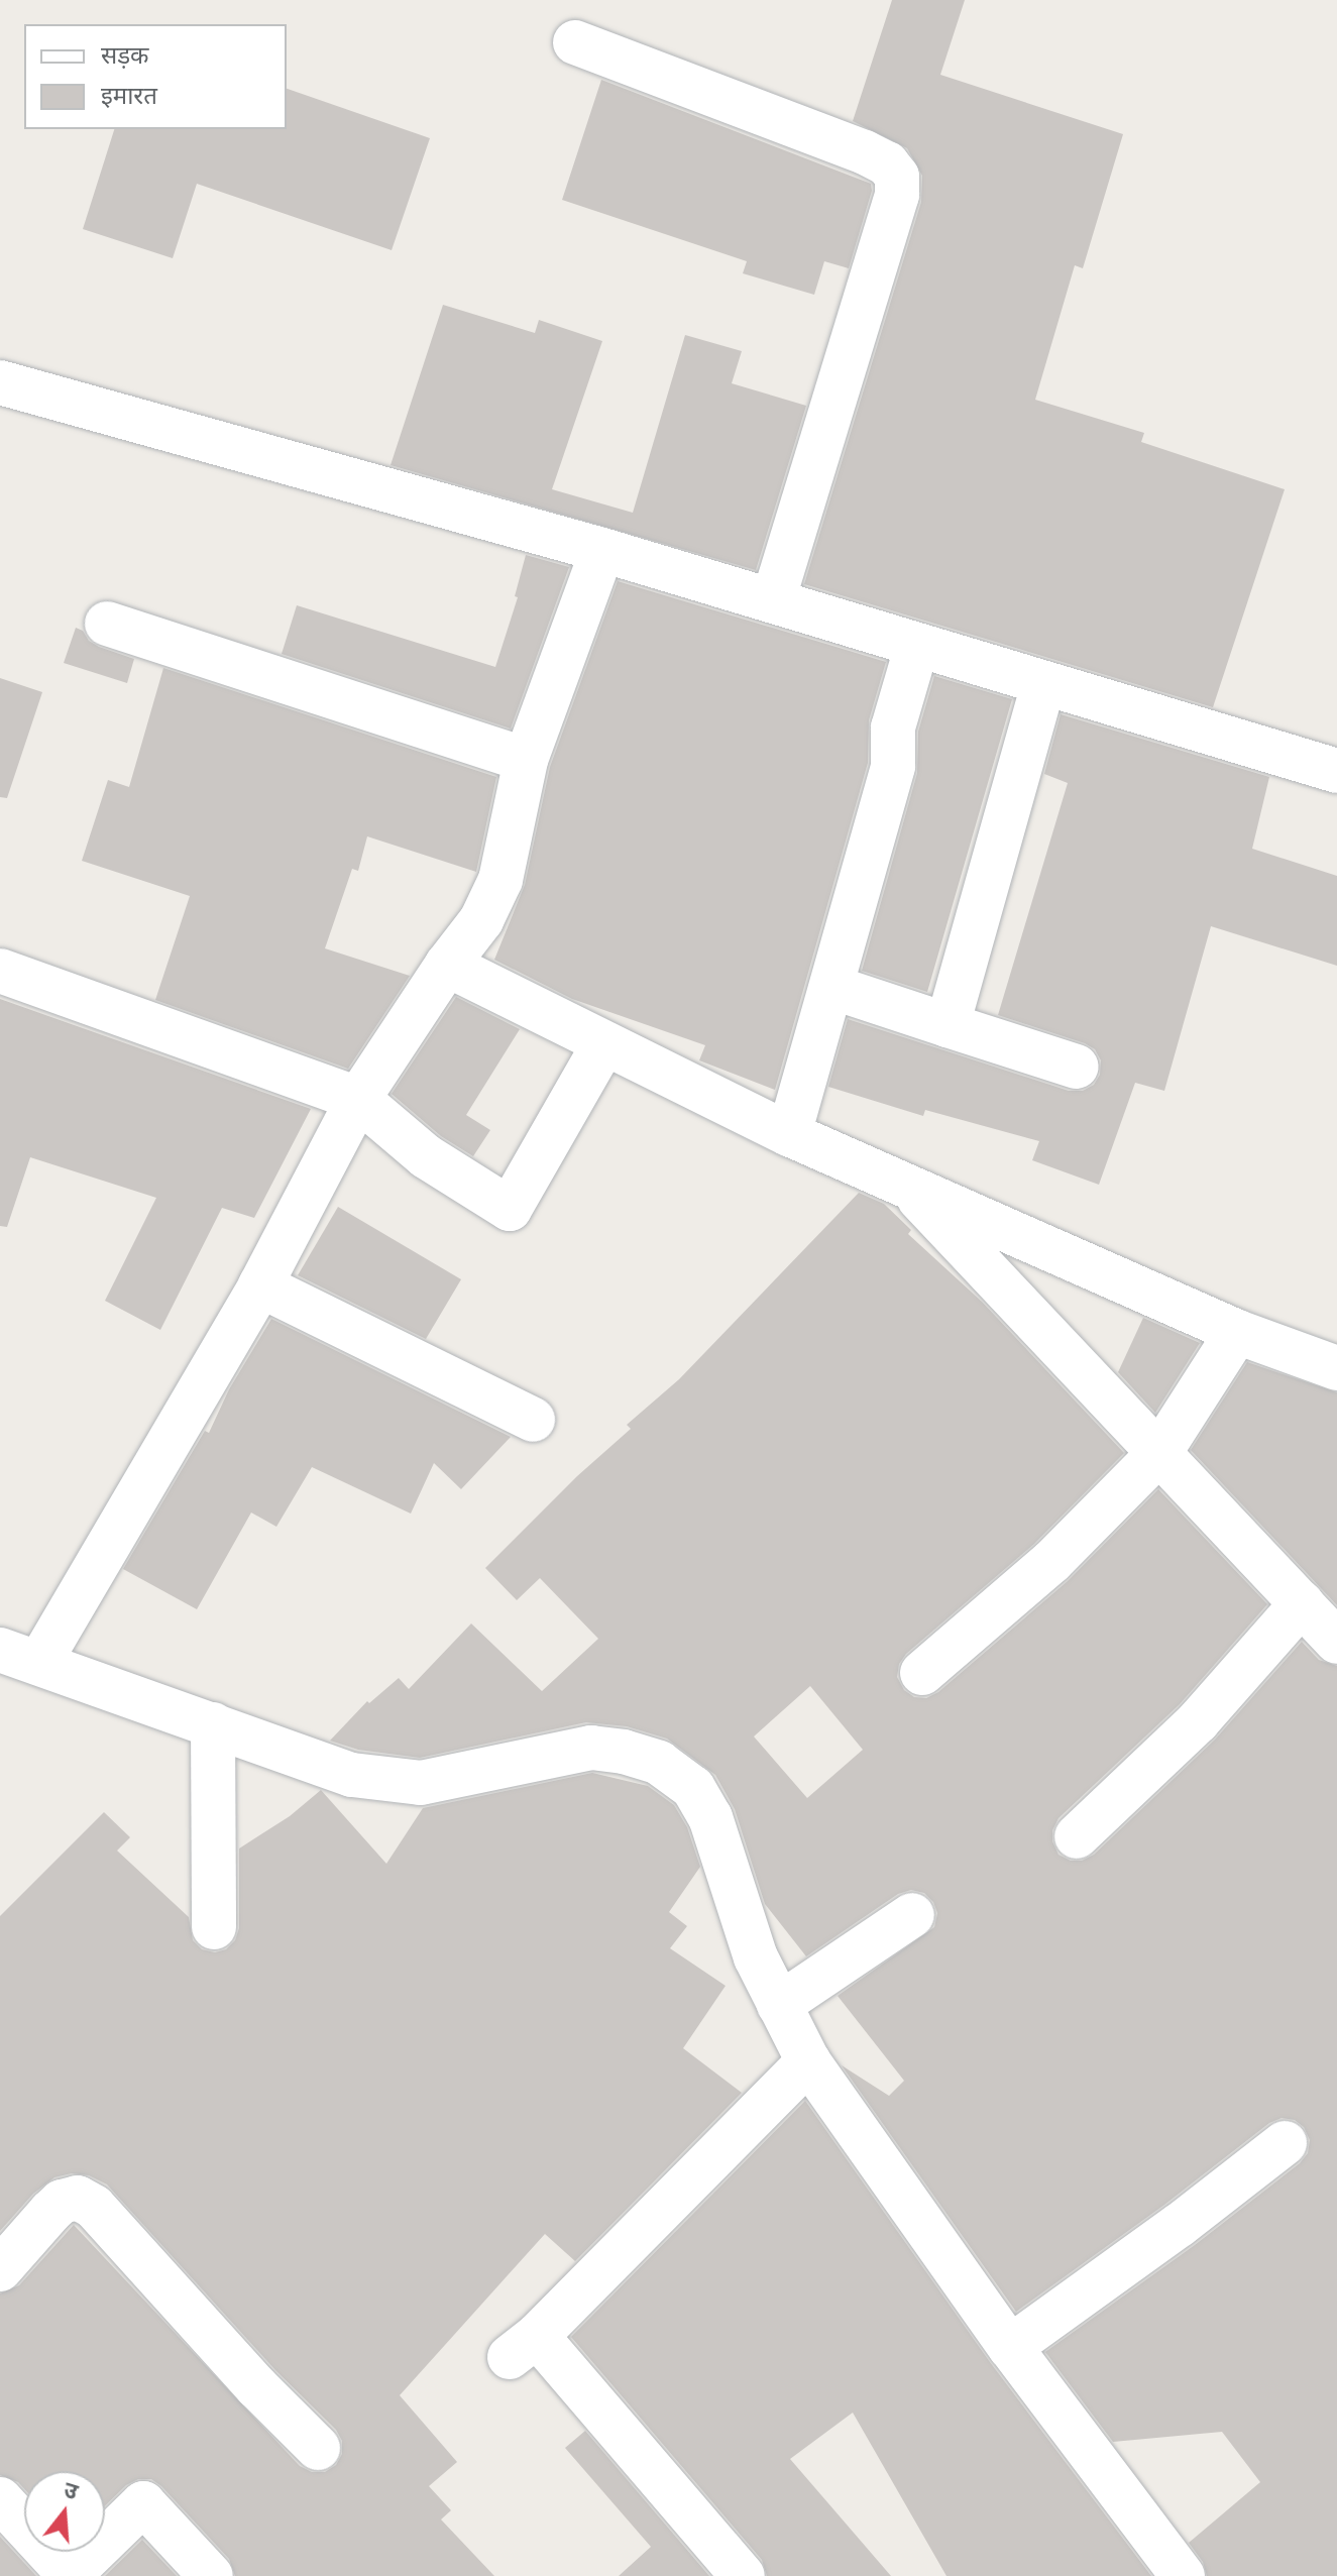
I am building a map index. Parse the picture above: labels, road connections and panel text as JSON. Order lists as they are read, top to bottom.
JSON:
{
  "legend": ["सड़क", "इमारत"],
  "north": "top"
}
